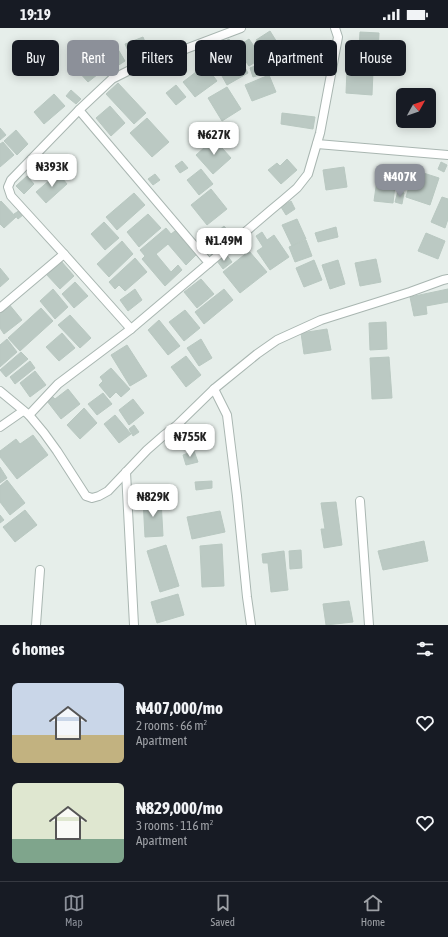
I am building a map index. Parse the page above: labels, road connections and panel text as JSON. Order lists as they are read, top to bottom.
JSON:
{
  "north": "top right",
  "page": {
    "status": "19:19",
    "chip": [
      "Buy",
      "Rent",
      "Filters",
      "New",
      "Apartment",
      "House"
    ],
    "price": [
      "₦627K",
      "₦393K",
      "₦407K",
      "₦1.49M",
      "₦755K",
      "₦829K"
    ],
    "heading": "6 homes",
    "list": [
      {
        "name": "₦407,000/mo",
        "note": "2 rooms · 66 m² · Apartment"
      },
      {
        "name": "₦829,000/mo",
        "note": "3 rooms · 116 m² · Apartment"
      }
    ],
    "tabs": ["Map", "Saved", "Home"]
  }
}
